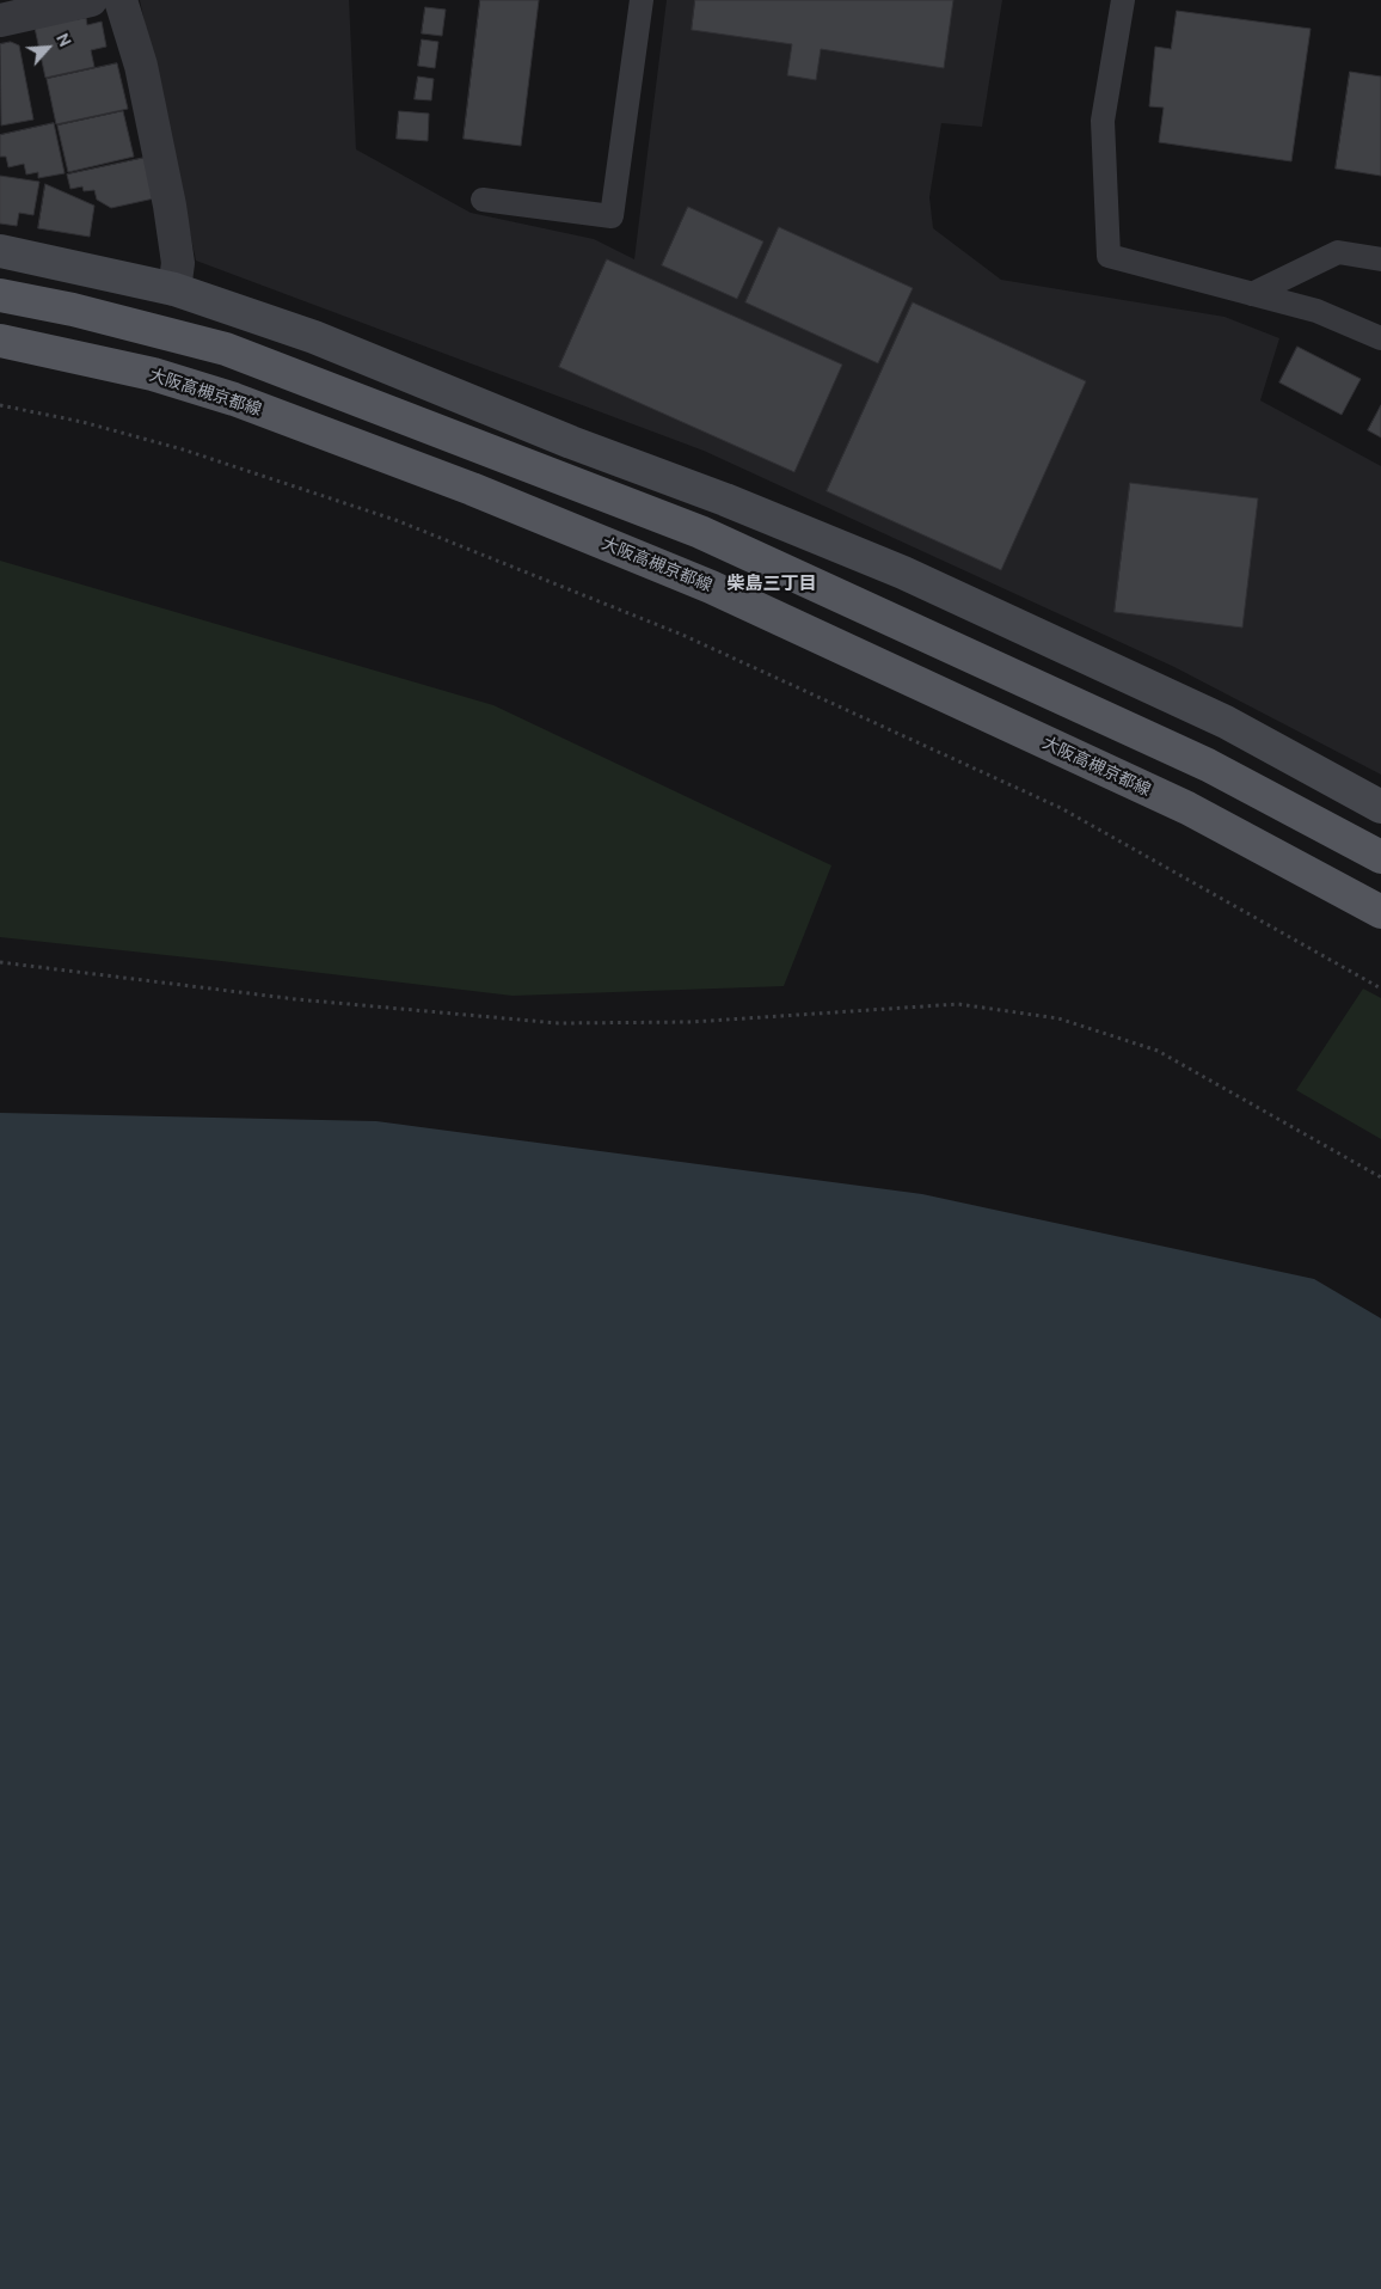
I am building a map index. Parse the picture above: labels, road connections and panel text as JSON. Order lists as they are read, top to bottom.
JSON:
{
  "streets": {
    "main road": ["大阪高槻京都線"]
  },
  "districts": ["柴島三丁目"],
  "north": "top right"
}
